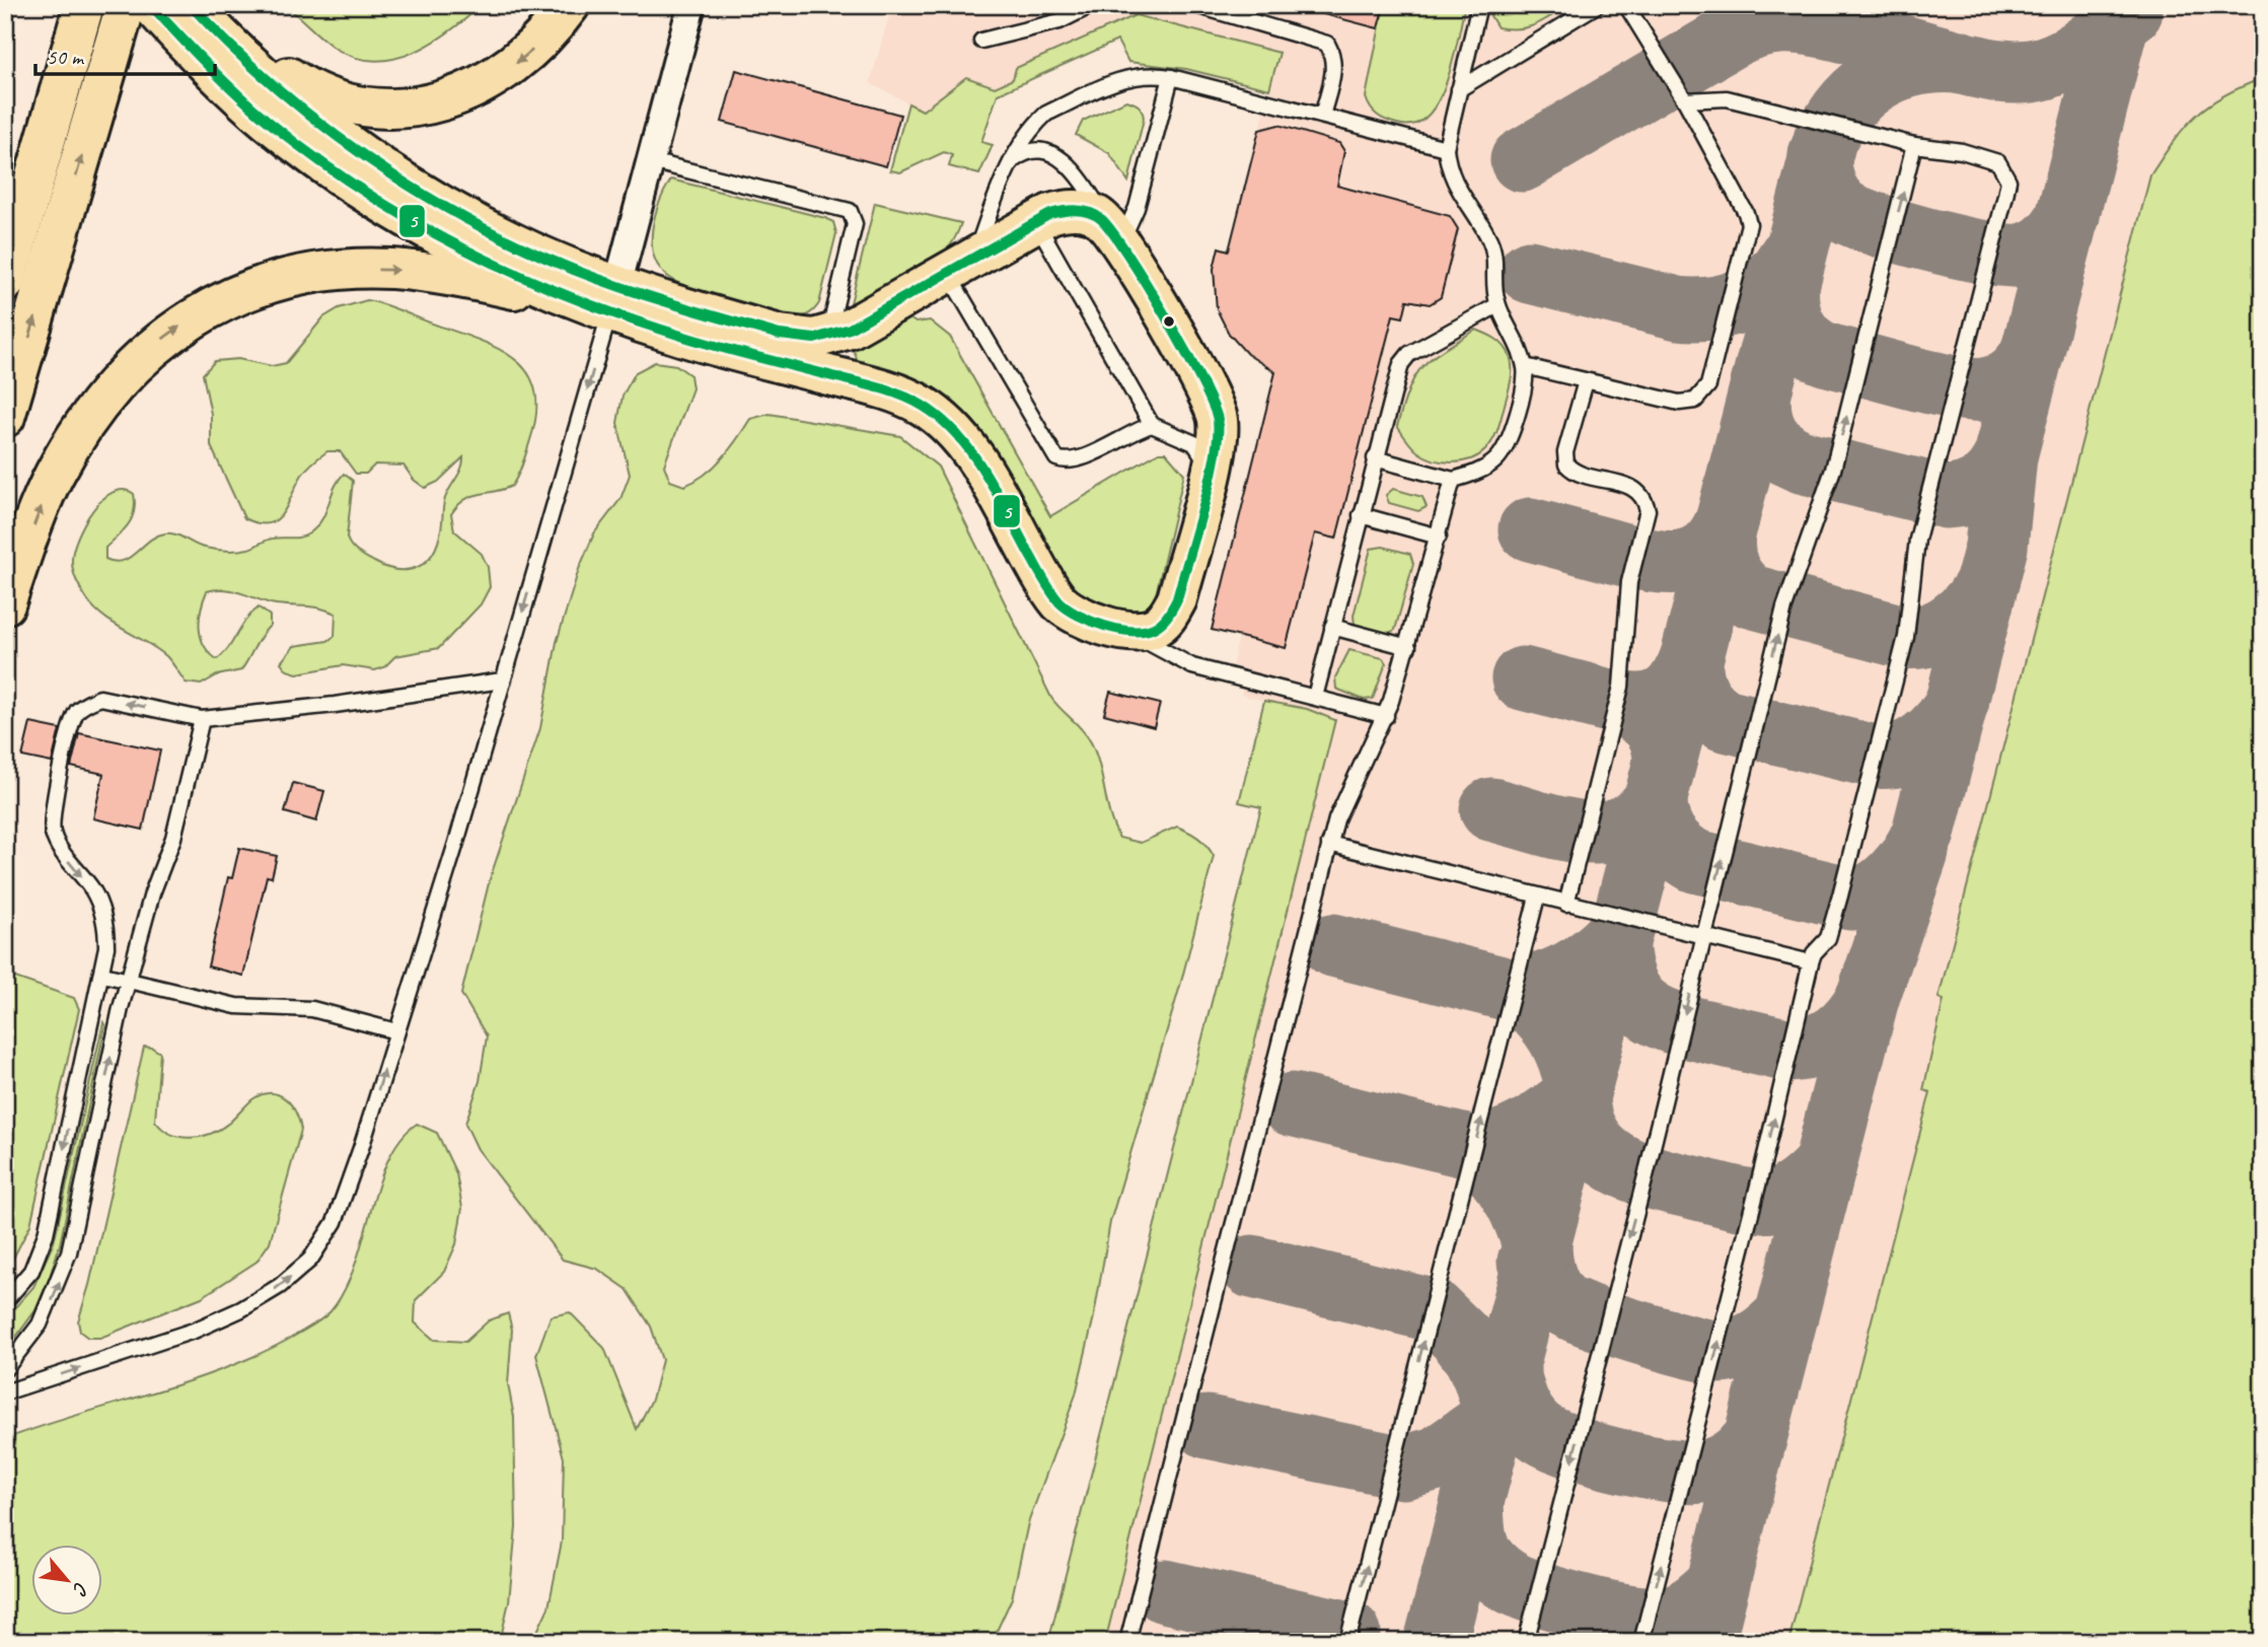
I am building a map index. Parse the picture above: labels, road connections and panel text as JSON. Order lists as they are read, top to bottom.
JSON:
{
  "lines": ["transit line 5"],
  "scale_bar": "50 m",
  "north": "bottom right"
}
